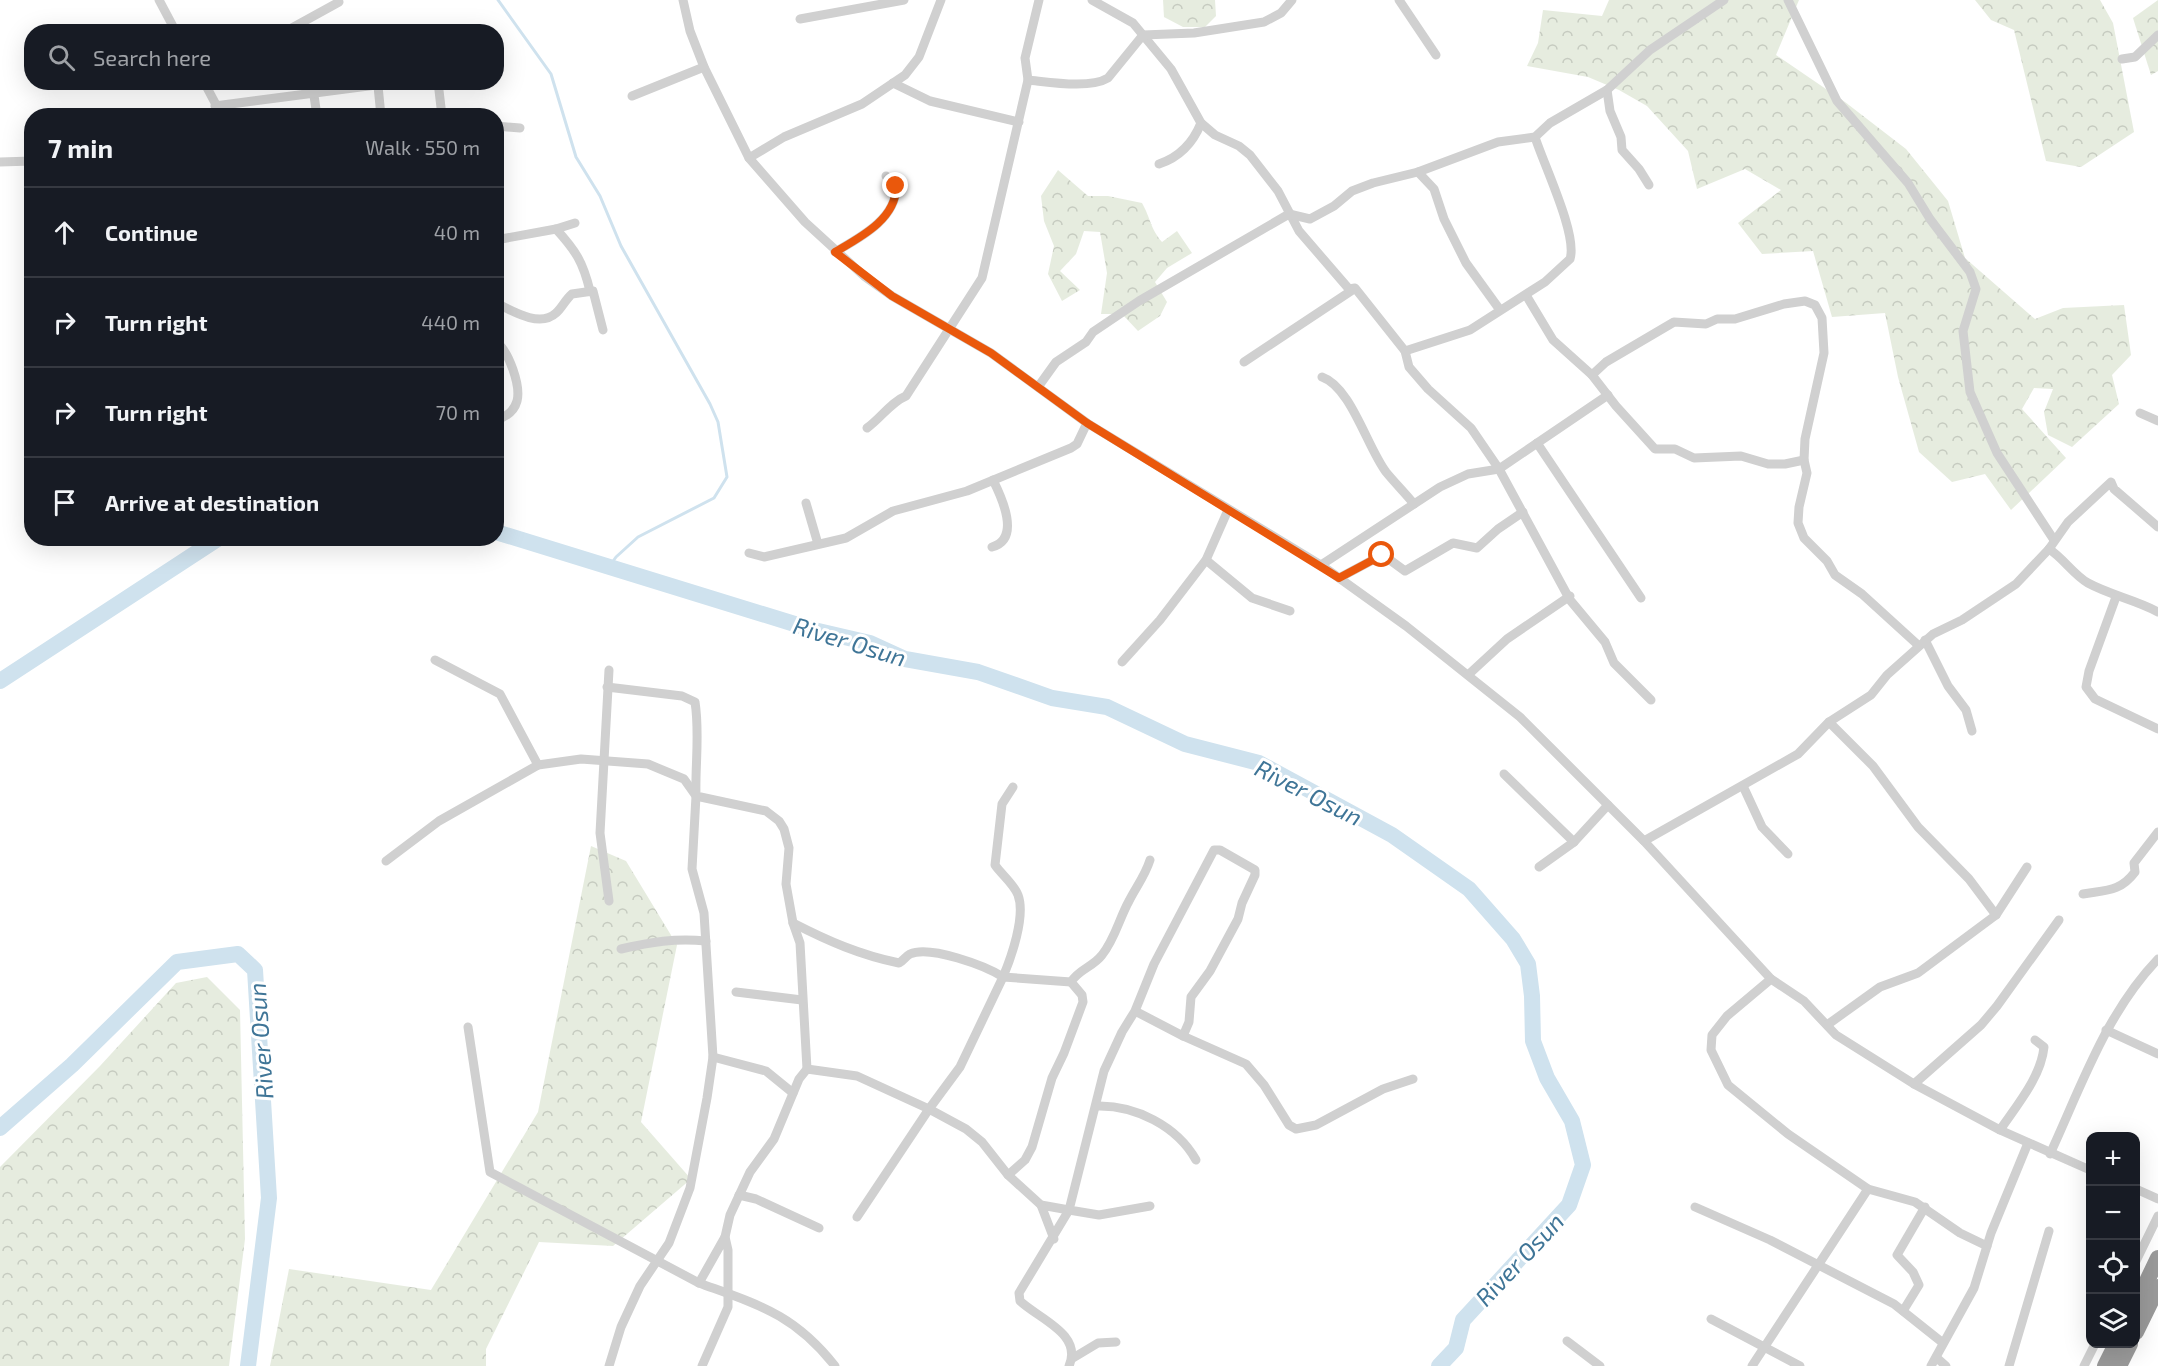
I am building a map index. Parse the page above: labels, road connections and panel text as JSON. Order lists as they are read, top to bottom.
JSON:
{
  "water": ["River Osun"],
  "page": {
    "search": "Search here",
    "heading": ["7 min", "Walk · 550 m"],
    "list": [
      ["Continue", "40 m"],
      ["Turn right", "440 m"],
      ["Turn right", "70 m"],
      "Arrive at destination"
    ],
    "map_buttons": ["+", "−"]
  }
}
